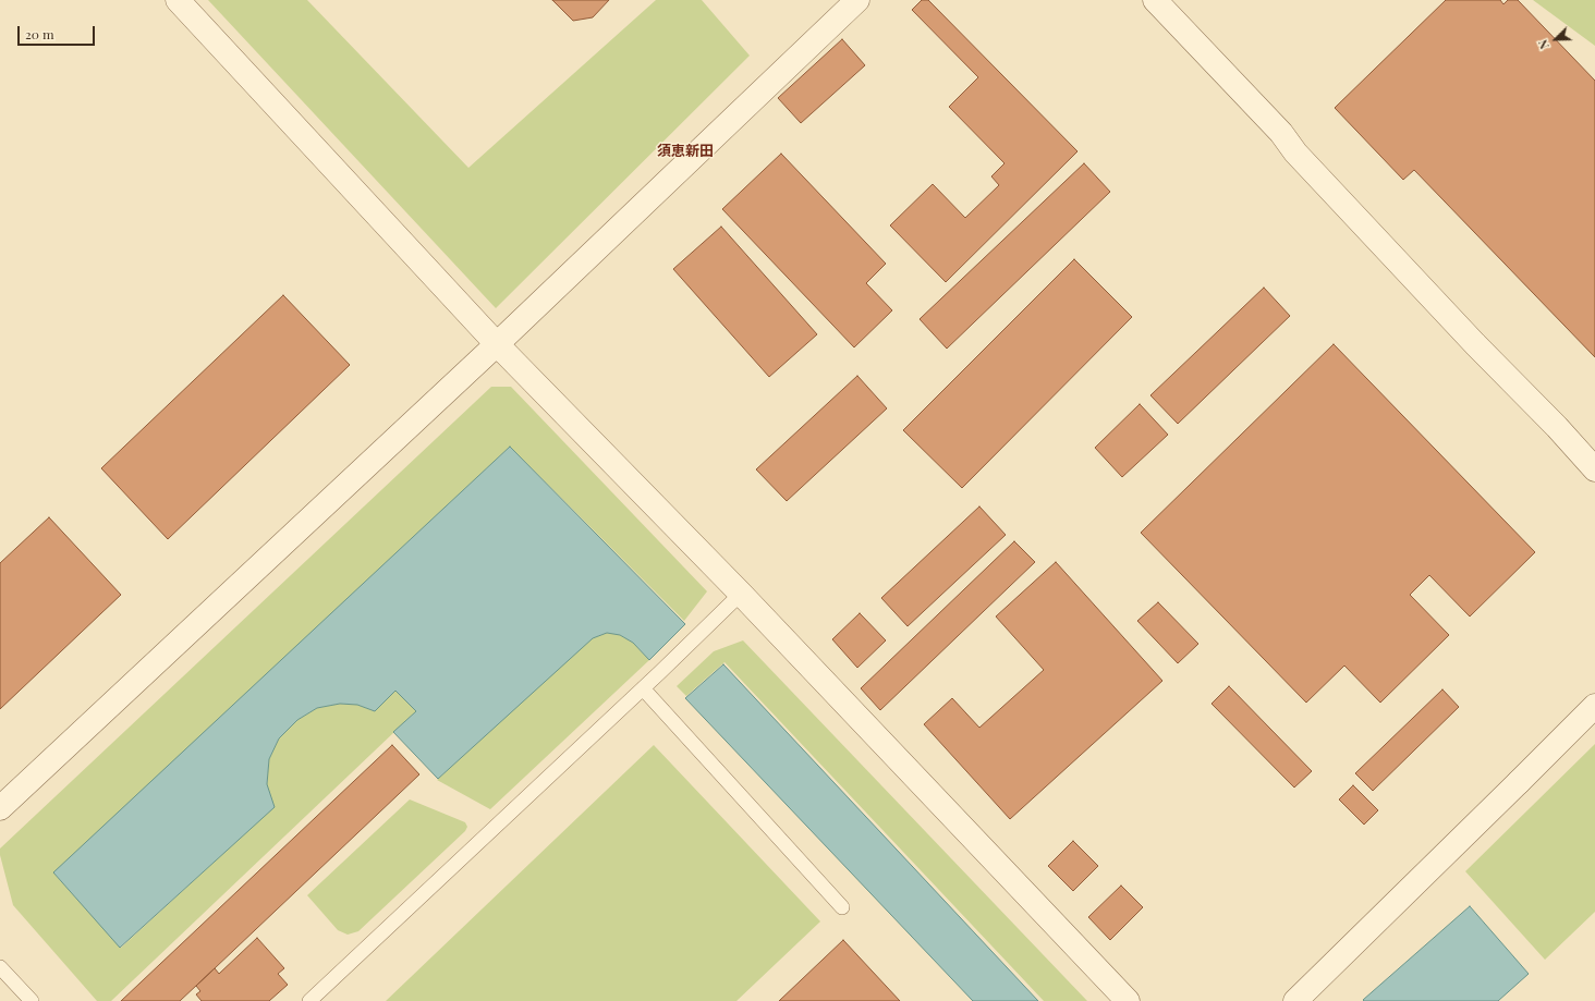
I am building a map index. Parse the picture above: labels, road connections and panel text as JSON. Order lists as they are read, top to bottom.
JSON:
{
  "districts": ["須恵新田"],
  "scale_bar": "20 m",
  "north": "bottom left"
}
